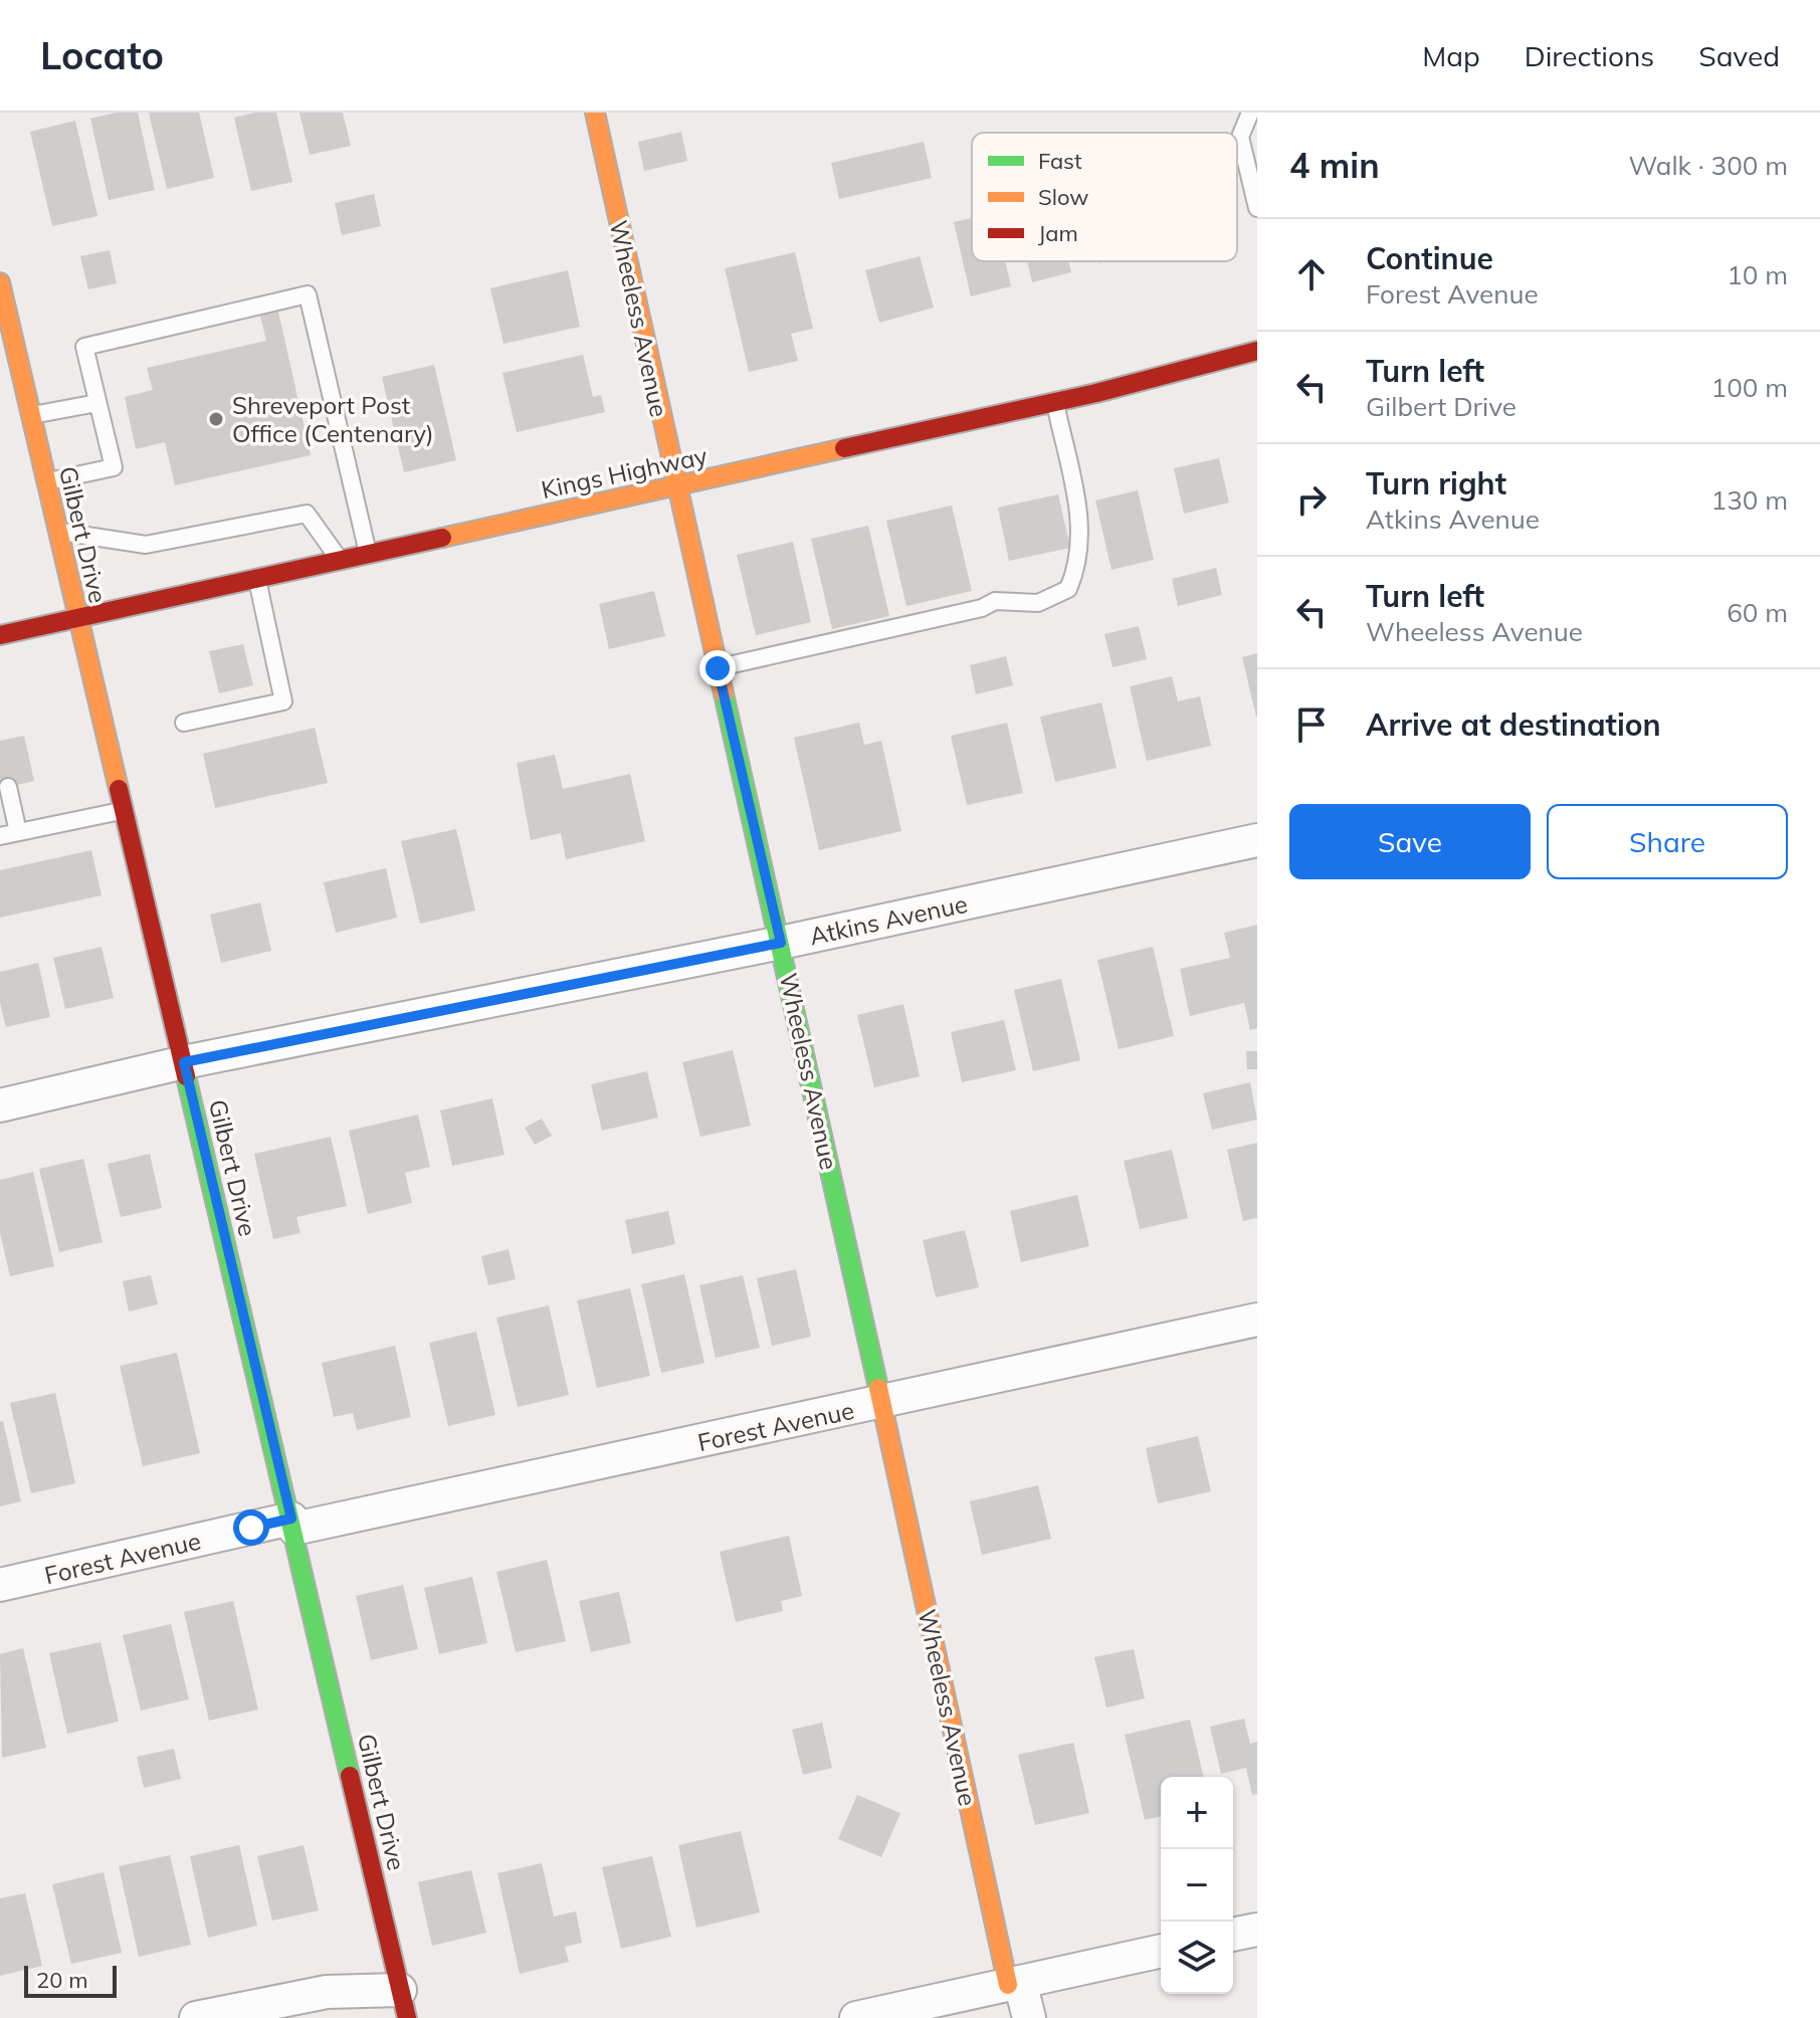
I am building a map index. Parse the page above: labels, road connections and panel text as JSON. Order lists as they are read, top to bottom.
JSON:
{
  "streets": {
    "street": [
      "Wheeless Avenue",
      "Kings Highway",
      "Gilbert Drive",
      "Atkins Avenue",
      "Forest Avenue"
    ]
  },
  "crossings": [
    ["Wheeless Avenue", "Kings Highway"],
    ["Wheeless Avenue", "Atkins Avenue"],
    ["Wheeless Avenue", "Forest Avenue"],
    ["Kings Highway", "Gilbert Drive"],
    ["Gilbert Drive", "Atkins Avenue"],
    ["Gilbert Drive", "Forest Avenue"]
  ],
  "places": ["Shreveport Post Office (Centenary)"],
  "legend": ["Fast", "Slow", "Jam"],
  "scale_bar": "20 m",
  "page": {
    "header": "Locato",
    "nav": ["Map", "Directions", "Saved"],
    "heading": ["4 min", "Walk · 300 m"],
    "list": [
      ["Continue", "Forest Avenue", "10 m"],
      ["Turn left", "Gilbert Drive", "100 m"],
      ["Turn right", "Atkins Avenue", "130 m"],
      ["Turn left", "Wheeless Avenue", "60 m"],
      "Arrive at destination"
    ],
    "buttons": ["Save", "Share"],
    "map_buttons": ["+", "−"],
    "scale": "20 m"
  }
}
